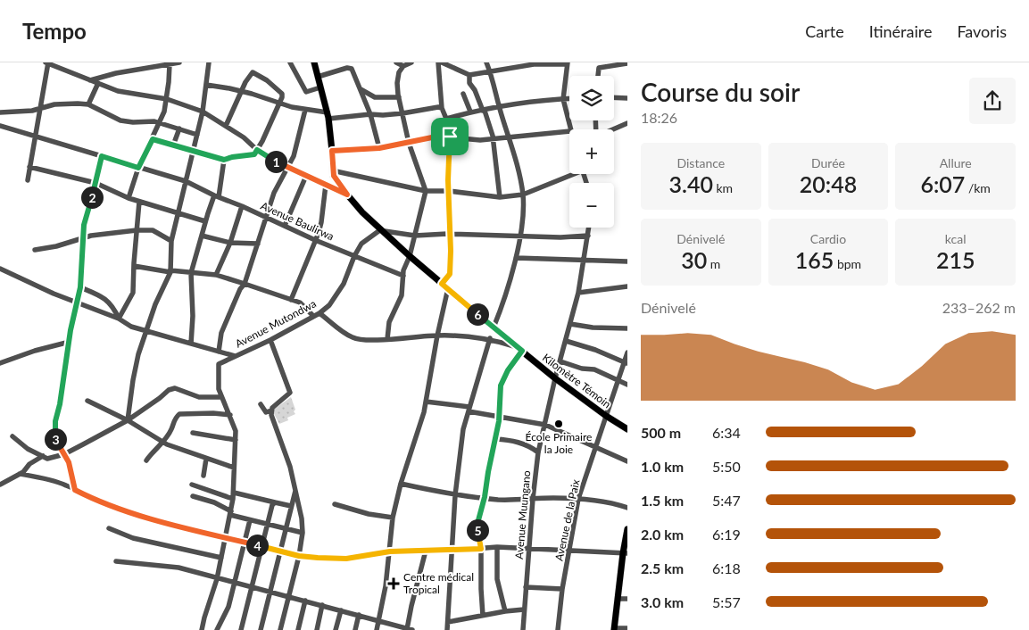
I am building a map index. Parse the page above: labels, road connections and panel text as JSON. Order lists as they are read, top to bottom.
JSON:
{
  "streets": {
    "main road": ["Kilomètre Témoin"],
    "street": [
      "Avenue Baulirwa",
      "Avenue Mutondwa",
      "Avenue Muungano",
      "Avenue de la Paix"
    ]
  },
  "crossings": [
    ["Avenue Baulirwa", "Avenue Mutondwa"],
    ["Avenue Mutondwa", "Kilomètre Témoin"],
    ["Kilomètre Témoin", "Avenue Muungano"],
    ["Kilomètre Témoin", "Avenue de la Paix"]
  ],
  "places": {
    "other": ["École Primaire la Joie"],
    "health": ["Centre médical Tropical"]
  },
  "page": {
    "header": "Tempo",
    "nav": ["Carte", "Itinéraire", "Favoris"],
    "heading": ["Course du soir", "18:26"],
    "map_buttons": ["+", "−"],
    "stats": [
      ["Distance", "3.40 km"],
      ["Durée", "20:48"],
      ["Allure", "6:07 /km"],
      ["Dénivelé", "30 m"],
      ["Cardio", "165 bpm"],
      ["kcal", "215"]
    ],
    "pins": [
      "1",
      "2",
      "6",
      "3",
      "5",
      "4"
    ],
    "chart": ["Dénivelé", "233–262 m"],
    "list": [
      {
        "name": "500 m",
        "note": "6:34"
      },
      {
        "name": "1.0 km",
        "note": "5:50"
      },
      {
        "name": "1.5 km",
        "note": "5:47"
      },
      {
        "name": "2.0 km",
        "note": "6:19"
      },
      {
        "name": "2.5 km",
        "note": "6:18"
      },
      {
        "name": "3.0 km",
        "note": "5:57"
      }
    ]
  }
}
